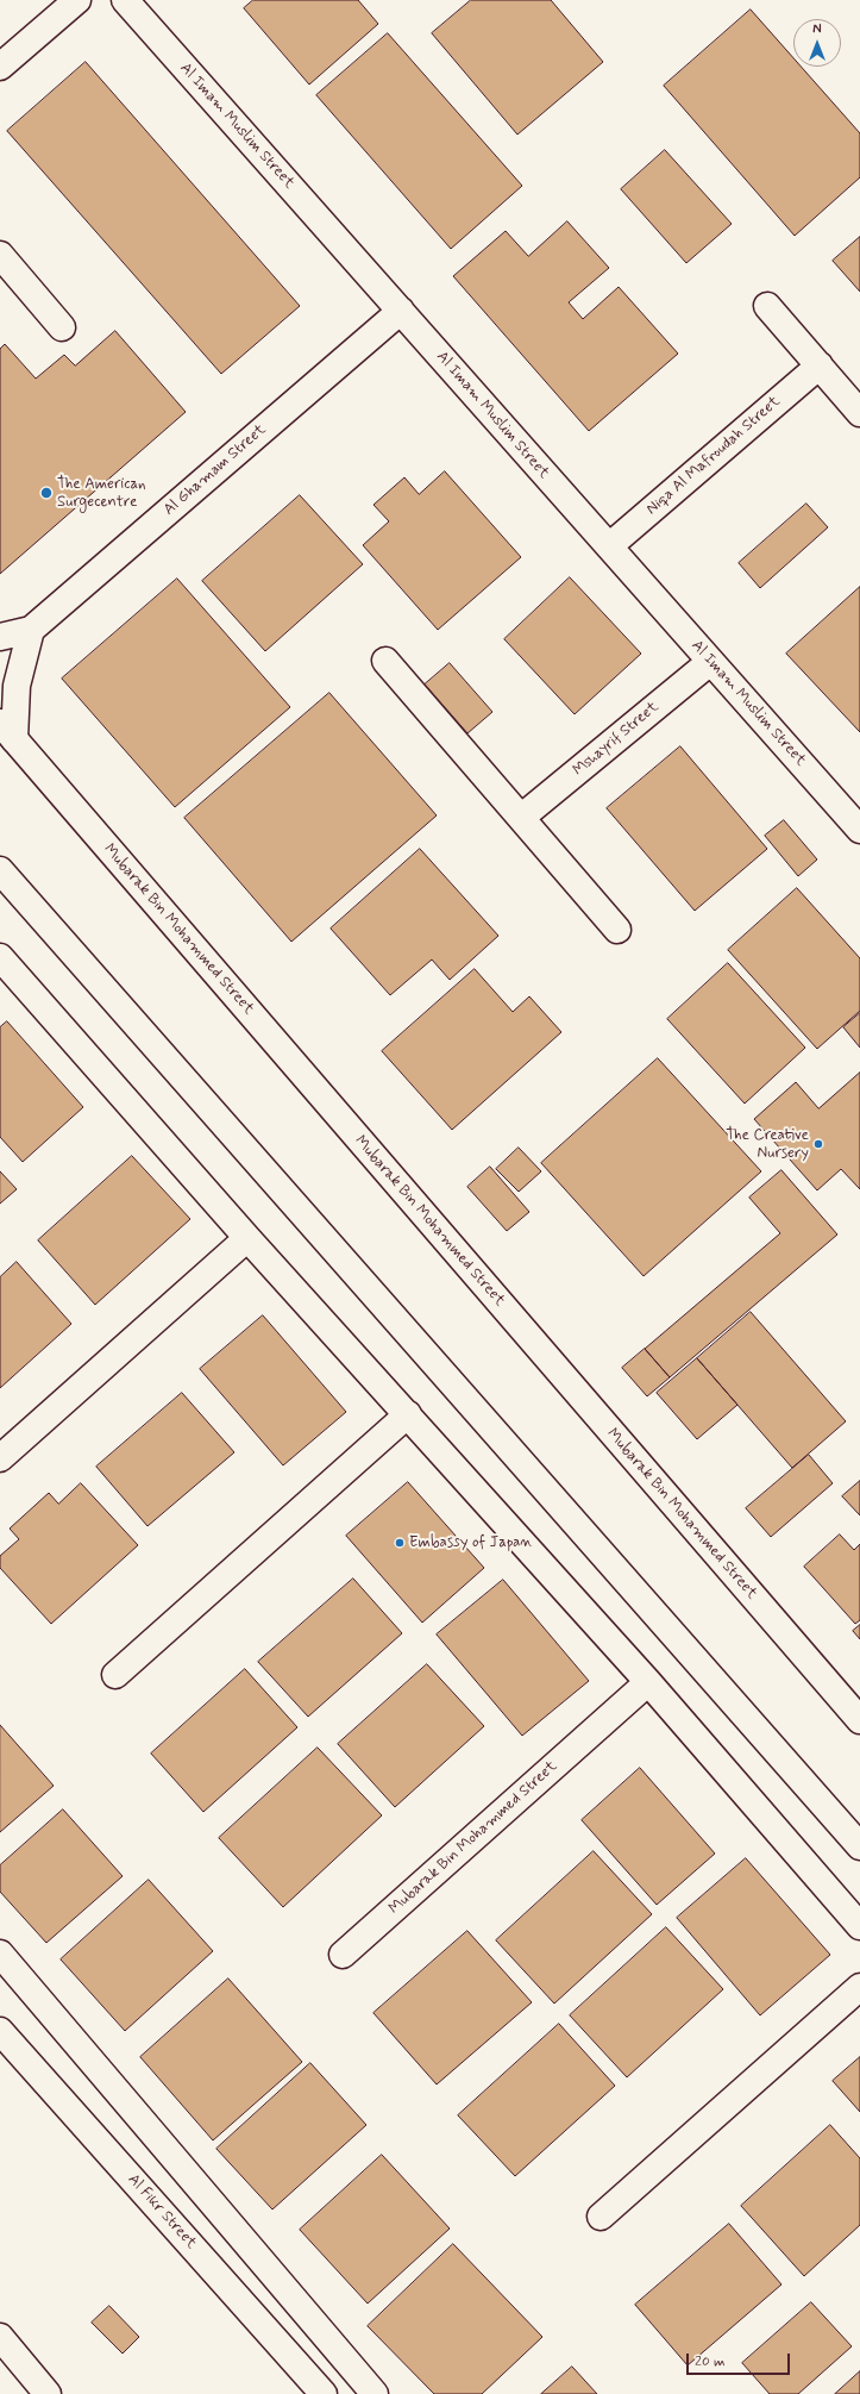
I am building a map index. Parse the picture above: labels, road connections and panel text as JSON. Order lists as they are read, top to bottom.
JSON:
{
  "streets": {
    "street": [
      "Al Imam Muslim Street",
      "Niqa Al Mafroudah Street",
      "Al Ghamam Street",
      "Mshayrif Street",
      "Mubarak Bin Mohammed Street",
      "Al Fikr Street"
    ]
  },
  "crossings": [
    ["Al Imam Muslim Street", "Niqa Al Mafroudah Street"],
    ["Al Imam Muslim Street", "Al Ghamam Street"],
    ["Al Imam Muslim Street", "Mshayrif Street"]
  ],
  "places": ["The American Surgecentre", "The Creative Nursery", "Embassy of Japan"],
  "scale_bar": "20 m",
  "north": "top"
}
